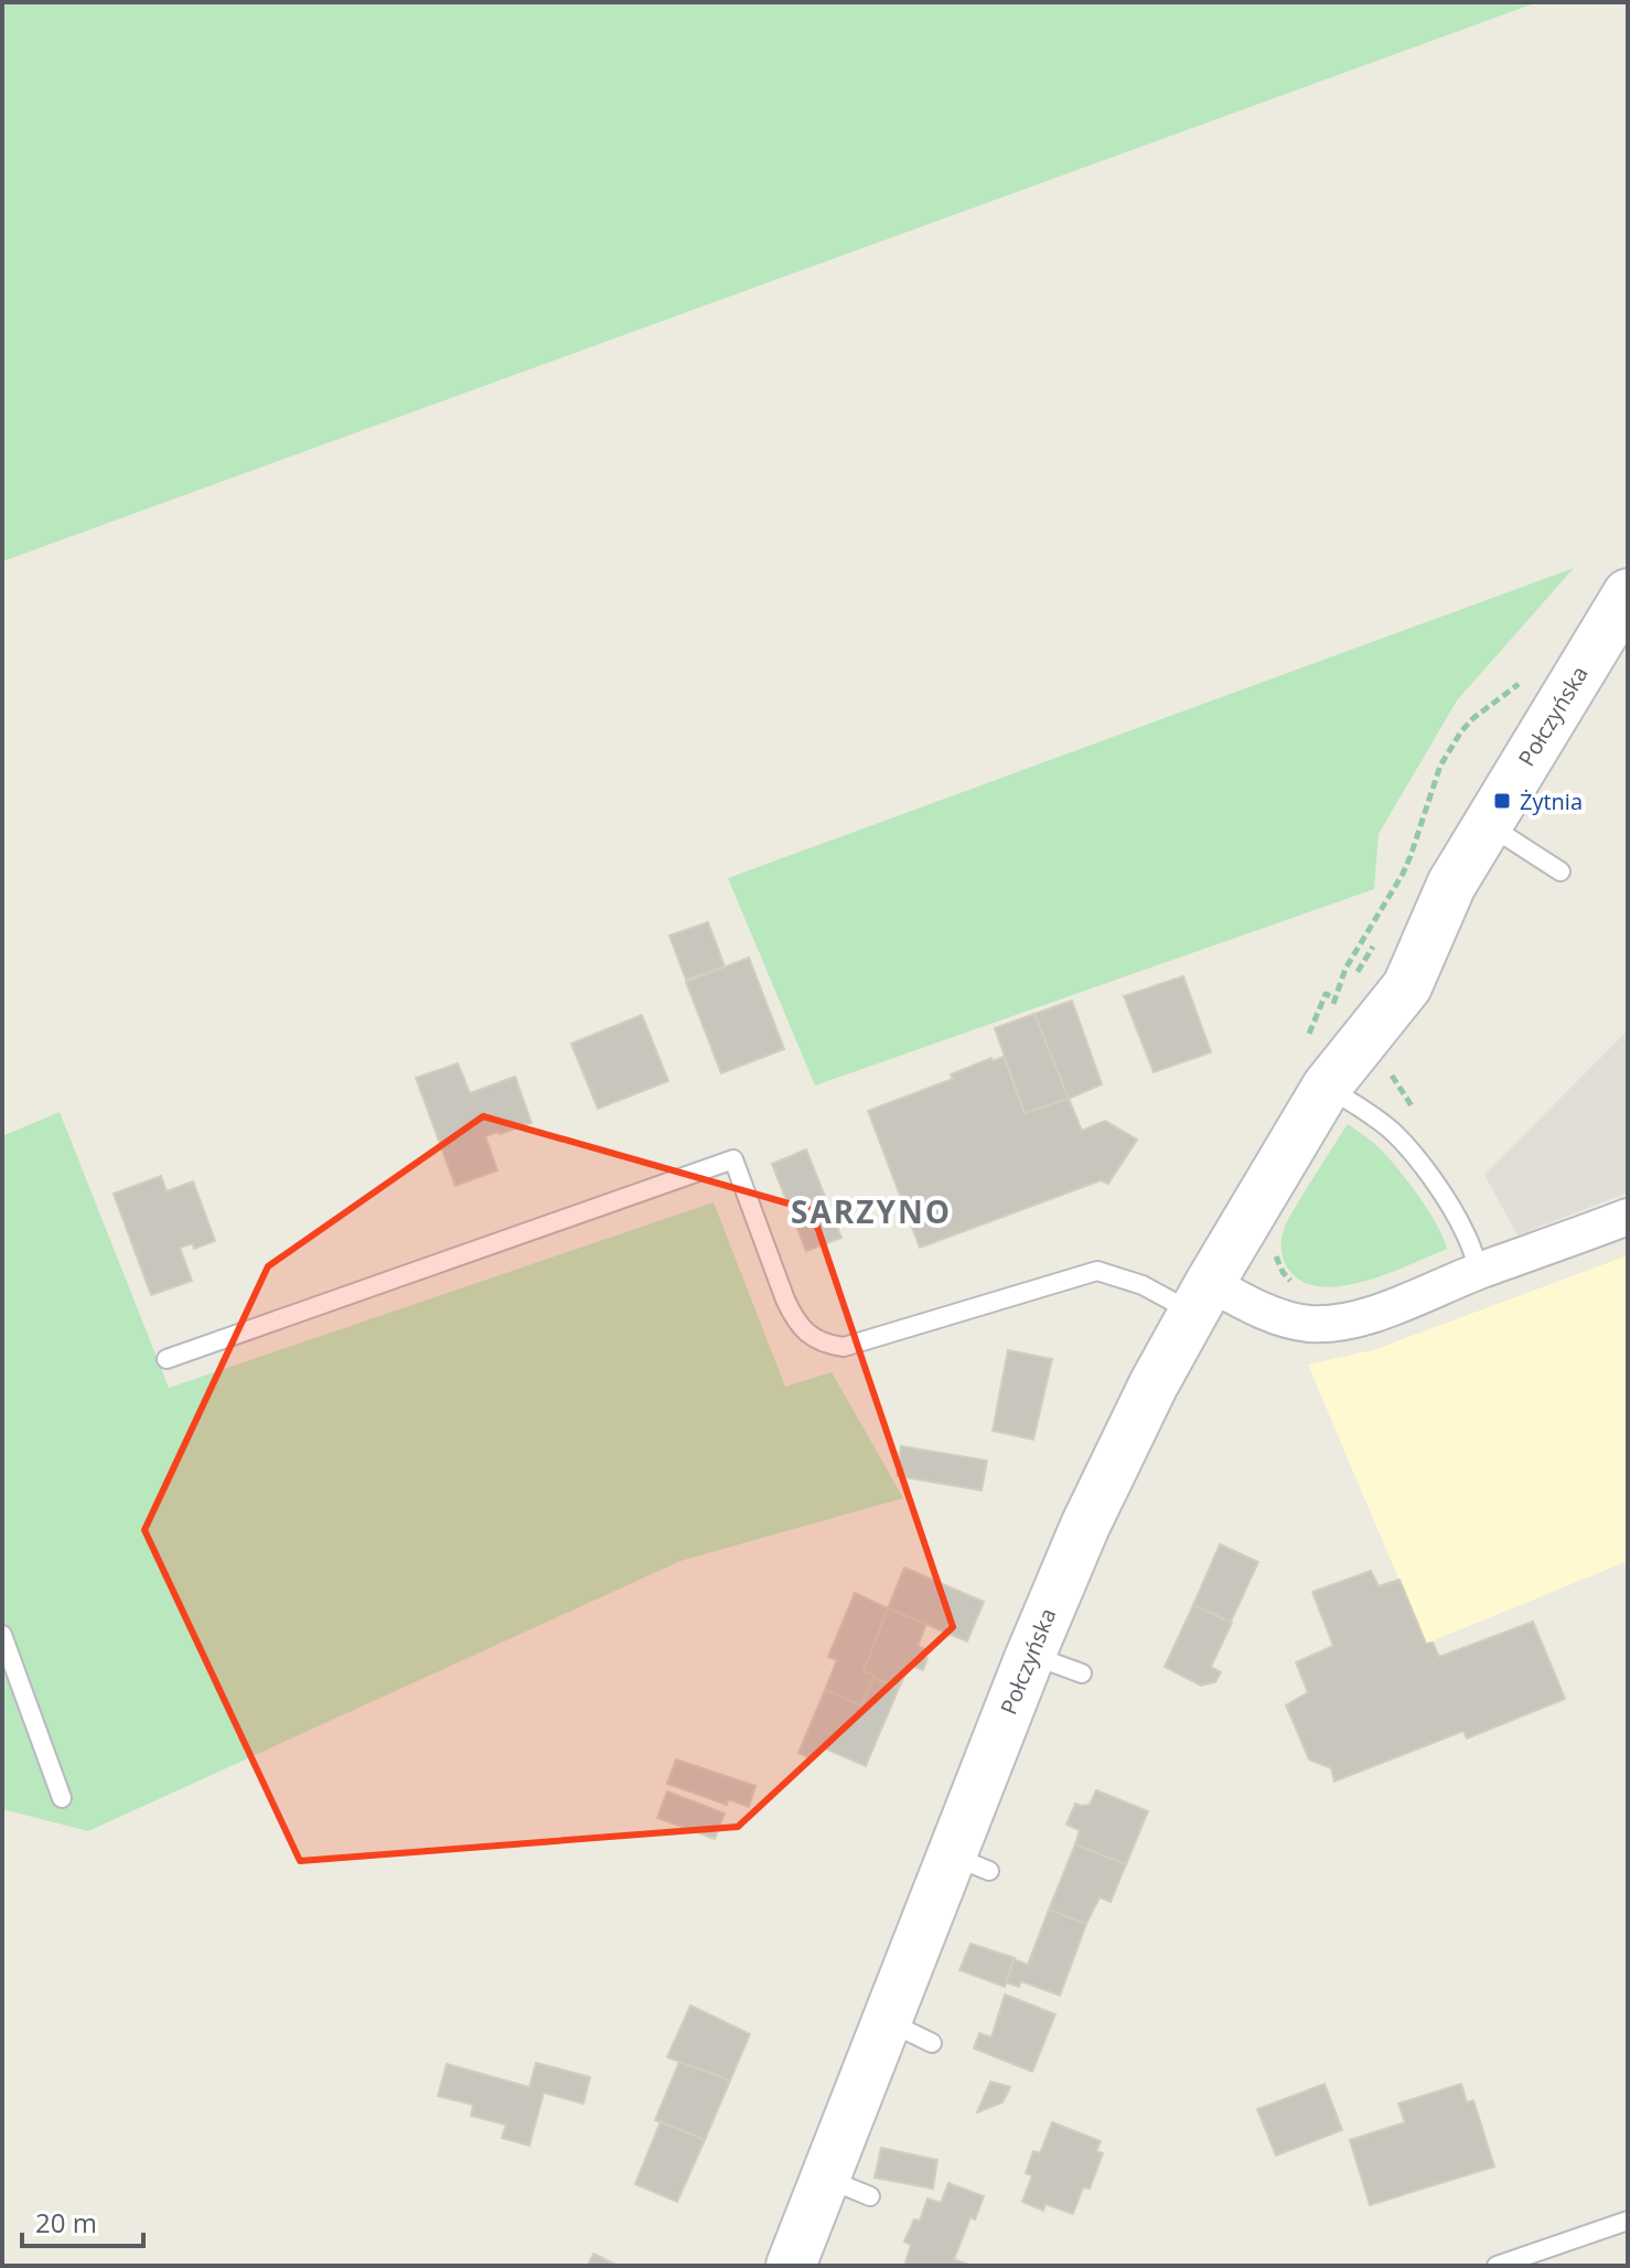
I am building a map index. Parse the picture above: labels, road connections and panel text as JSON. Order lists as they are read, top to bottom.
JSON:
{
  "streets": {
    "main road": ["Połczyńska"]
  },
  "districts": ["SARZYNO"],
  "places": {
    "transit": ["Żytnia"]
  },
  "scale_bar": "20 m"
}
